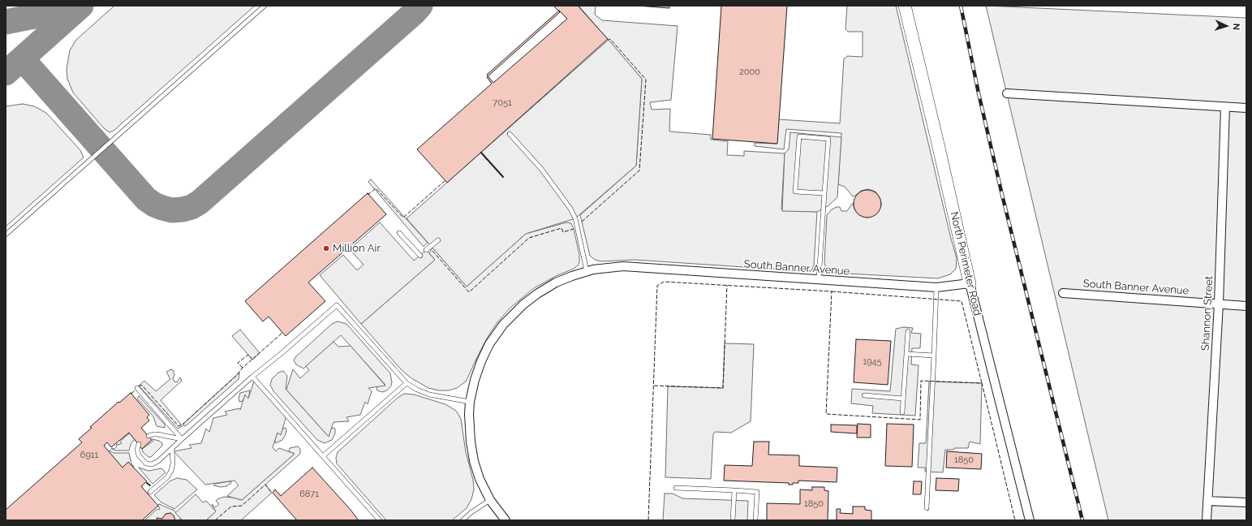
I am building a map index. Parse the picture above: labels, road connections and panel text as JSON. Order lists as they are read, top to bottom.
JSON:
{
  "streets": {
    "street": ["North Perimeter Road", "South Banner Avenue", "Shannon Street"]
  },
  "crossings": [
    ["North Perimeter Road", "South Banner Avenue"],
    ["South Banner Avenue", "Shannon Street"]
  ],
  "places": ["Million Air"],
  "house_numbers": [
    "2000",
    "7051",
    "1945",
    "6911",
    "1850",
    "6871",
    "1850"
  ],
  "north": "right"
}
